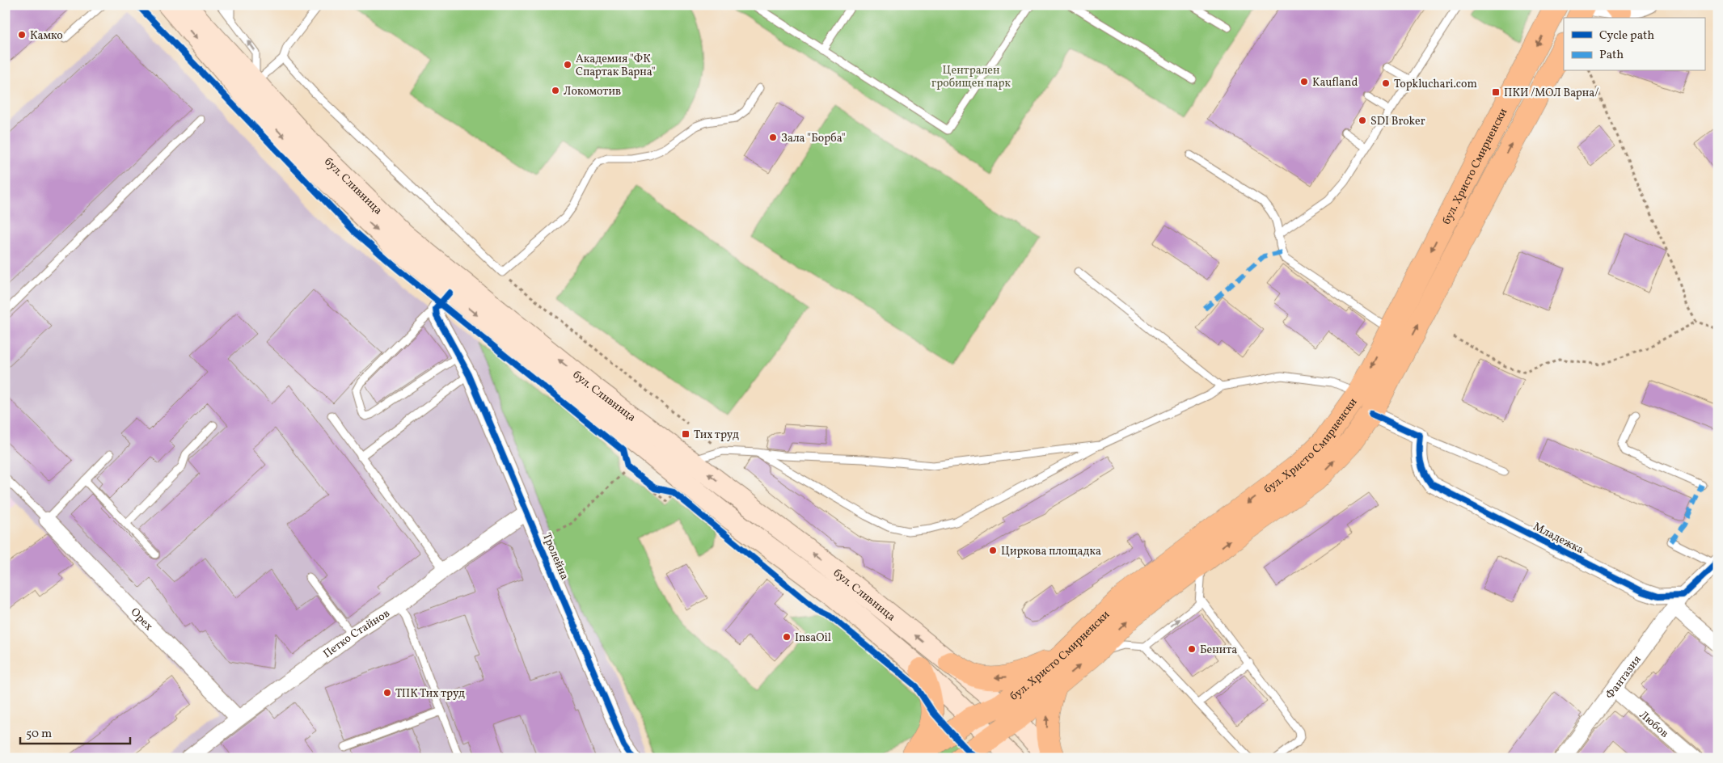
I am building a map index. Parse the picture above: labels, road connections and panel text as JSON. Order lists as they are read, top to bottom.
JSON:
{
  "streets": {
    "main road": ["бул. Христо Смирненски", "бул. Сливница"],
    "street": [
      "Младежка",
      "Тролейна",
      "Орех",
      "Петко Стайнов",
      "Фантазия",
      "Любов"
    ]
  },
  "crossings": [
    ["бул. Христо Смирненски", "бул. Сливница"],
    ["Младежка", "Фантазия"],
    ["Тролейна", "Петко Стайнов"],
    ["Орех", "Петко Стайнов"],
    ["Фантазия", "Любов"]
  ],
  "parks": ["Централен гробищен парк"],
  "places": {
    "other": [
      "Камко",
      "Академия \"ФК Спартак Варна\"",
      "Kaufland",
      "Topkluchari.com",
      "Локомотив",
      "SDI Broker",
      "Зала \"Борба\"",
      "Циркова площадка",
      "InsaOil",
      "Бенита",
      "ТПК Тих труд"
    ],
    "transit": ["ПКИ /МОЛ Варна/", "Тих труд"]
  },
  "legend": ["Cycle path", "Path"],
  "scale_bar": "50 m"
}
